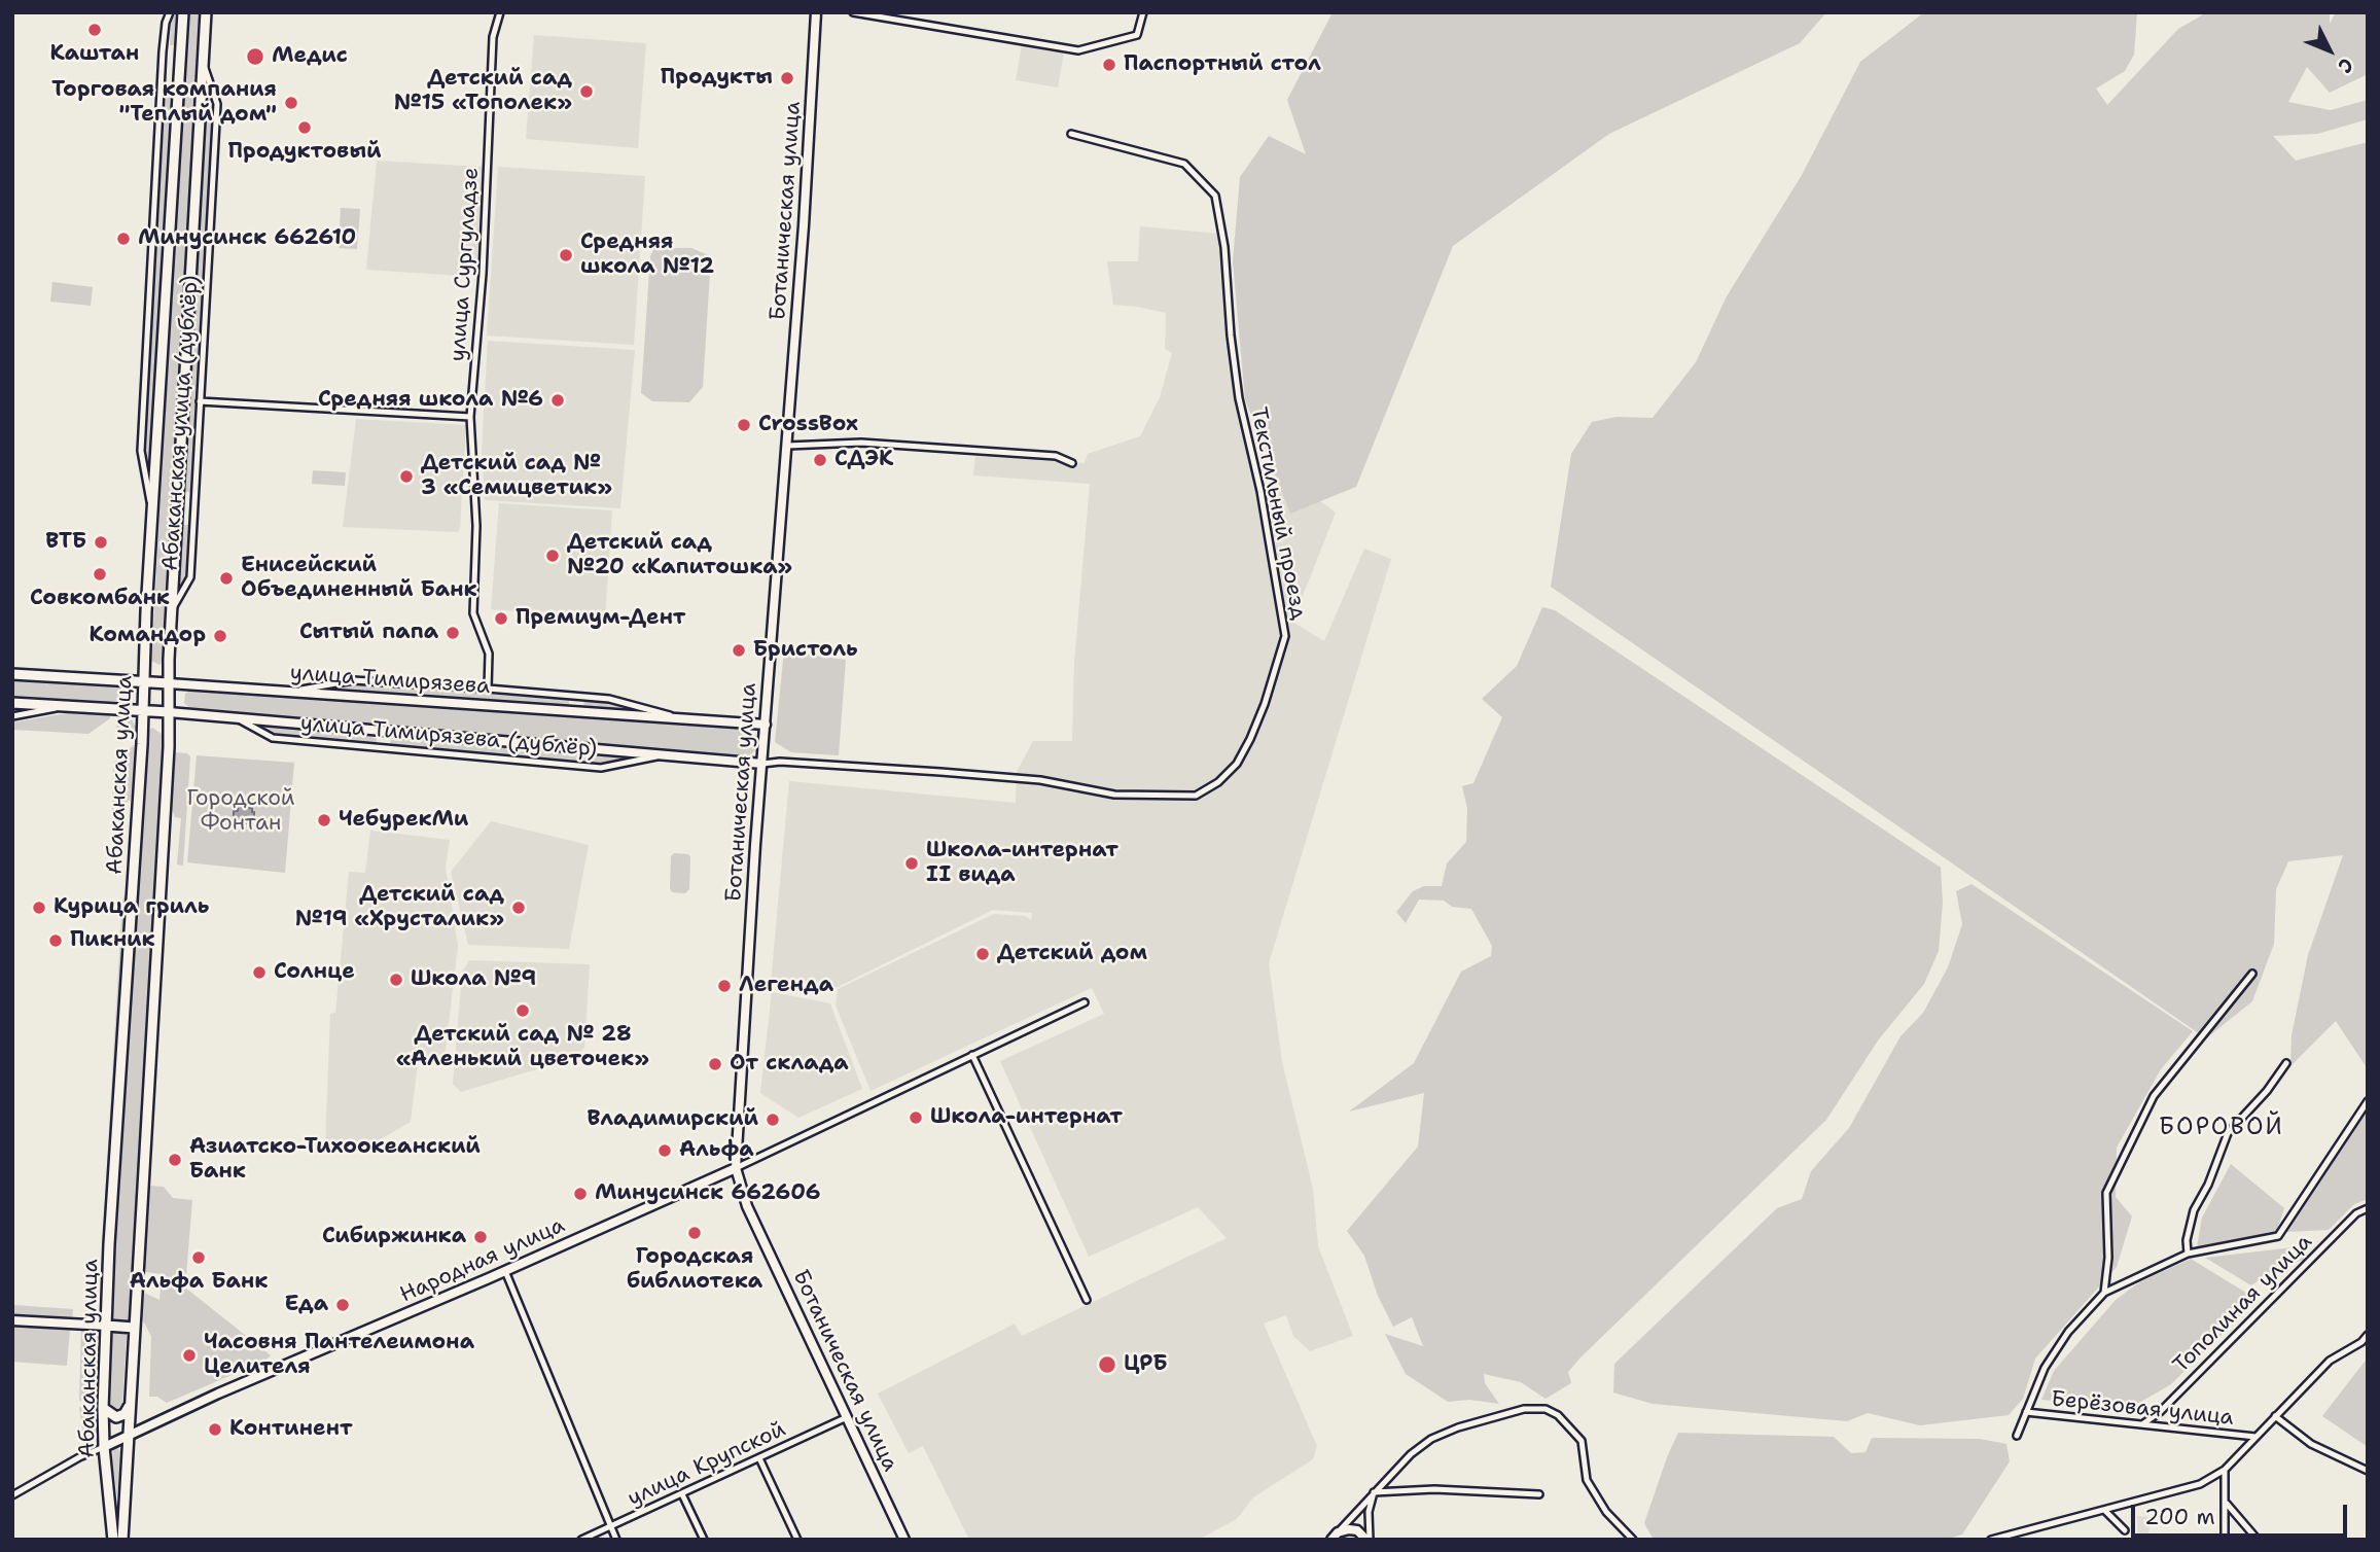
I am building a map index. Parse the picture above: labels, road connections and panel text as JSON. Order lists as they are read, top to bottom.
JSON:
{
  "streets": {
    "main road": ["улица Тимирязева", "Абаканская улица"],
    "street": [
      "Ботаническая улица",
      "улица Сургуладзе",
      "Абаканская улица (дублёр)",
      "Текстильный проезд",
      "улица Тимирязева (дублёр)",
      "Народная улица",
      "Тополиная улица",
      "Берёзовая улица",
      "улица Крупской"
    ]
  },
  "crossings": [
    ["Ботаническая улица", "Текстильный проезд"],
    ["Ботаническая улица", "улица Тимирязева"],
    ["Ботаническая улица", "Народная улица"],
    ["Ботаническая улица", "улица Крупской"],
    ["улица Сургуладзе", "улица Тимирязева (дублёр)"],
    ["Абаканская улица (дублёр)", "Абаканская улица"],
    ["улица Тимирязева", "улица Тимирязева (дублёр)"],
    ["улица Тимирязева", "Абаканская улица"],
    ["Абаканская улица", "Народная улица"],
    ["Тополиная улица", "Берёзовая улица"]
  ],
  "districts": ["БОРОВОЙ"],
  "parks": ["Городской Фонтан"],
  "places": [
    "Каштан",
    "Медис",
    "Паспортный стол",
    "Продукты",
    "Детский сад №15 «Тополек»",
    "Торговая компания \"Теплый дом\"",
    "Продуктовый",
    "Минусинск 662610",
    "Средняя школа №12",
    "Средняя школа №6",
    "CrossBox",
    "СДЭК",
    "Детский сад № 3 «Семицветик»",
    "ВТБ",
    "Детский сад №20 «Капитошка»",
    "Совкомбанк",
    "Енисейский Объединенный Банк",
    "Премиум-Дент",
    "Сытый папа",
    "Командор",
    "Бристоль",
    "ЧебурекМи",
    "Школа-интернат II вида",
    "Курица гриль",
    "Детский сад №19 «Хрусталик»",
    "Пикник",
    "Детский дом",
    "Солнце",
    "Школа №9",
    "Легенда",
    "Детский сад № 28 «Аленький цветочек»",
    "От склада",
    "Школа-интернат",
    "Владимирский",
    "Альфа",
    "Азиатско-Тихоокеанский Банк",
    "Минусинск 662606",
    "Городская библиотека",
    "Сибиржинка",
    "Альфа Банк",
    "Еда",
    "Часовня Пантелеимона Целителя",
    "ЦРБ",
    "Континент"
  ],
  "scale_bar": "200 m",
  "north": "bottom right"
}
